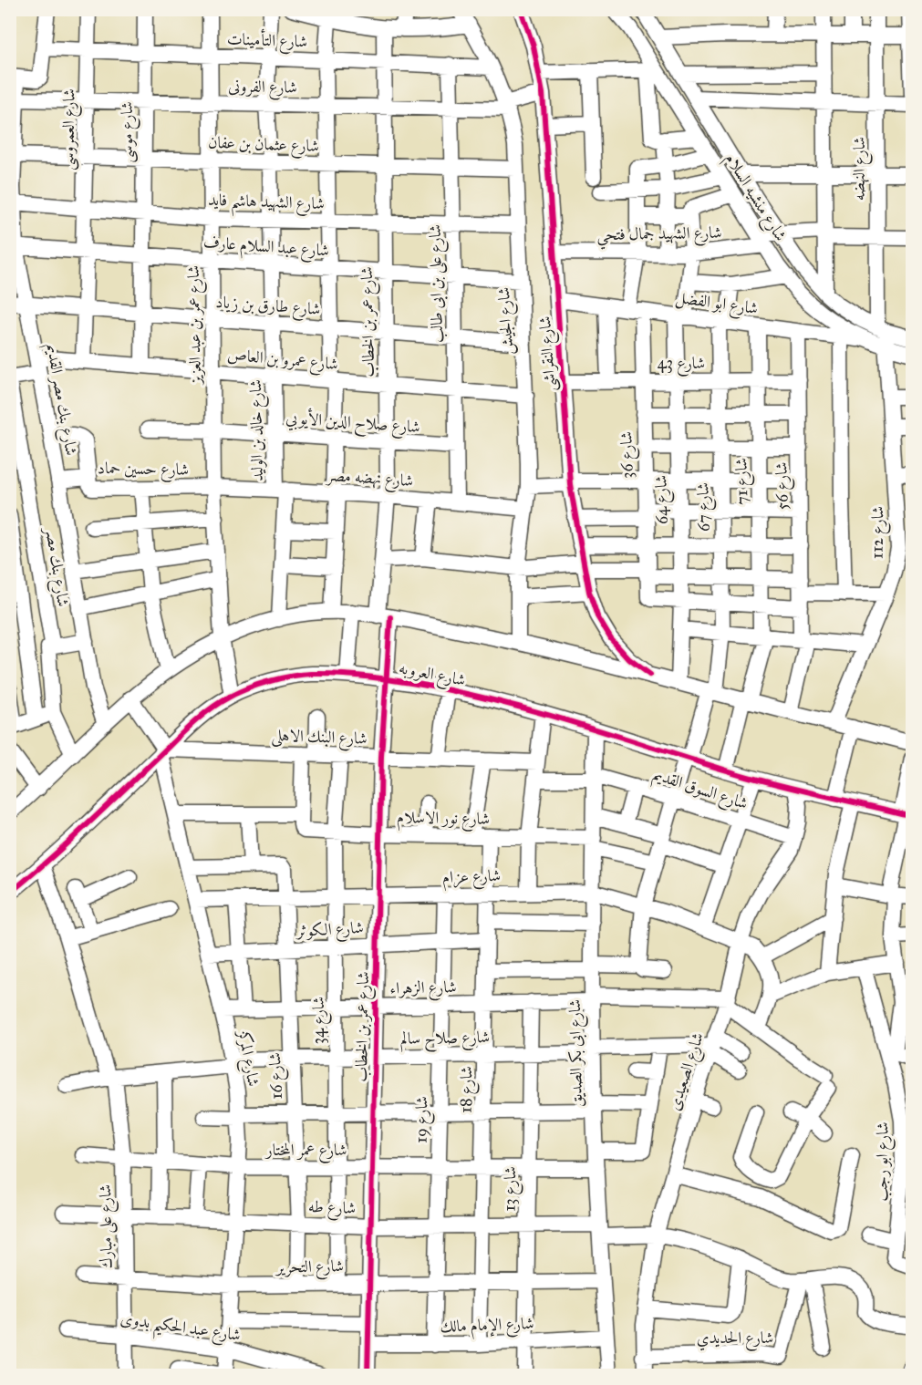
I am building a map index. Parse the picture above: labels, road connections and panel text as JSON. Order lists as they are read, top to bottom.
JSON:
{
  "streets": {
    "street": [
      "شارع التأمينات",
      "شارع الفرونى",
      "شارع العمروسى",
      "شارع موسى",
      "شارع عثمان بن عفان",
      "شارع النهضه",
      "شارع منشيه السلام",
      "شارع الشهيد هاشم فايد",
      "شارع الشهيد جمال فتحي",
      "شارع عبد السلام عارف",
      "شارع على بن ابى طالب",
      "شارع ابو الفضل",
      "شارع طارق بن زياد",
      "شارع الجيش",
      "شارع عمر بن الخطاب",
      "شارع عمر بن عبد العزيز",
      "شارع النقراشى",
      "شارع عمرو بن العاص",
      "شارع 43",
      "شارع بنك مصر القديم",
      "شارع صلاح الدين الأيوبي",
      "شارع خالد بن الوليد",
      "شارع 36",
      "شارع حسين حماد",
      "شارع نهضه مصر",
      "شارع 71",
      "شارع 56",
      "شارع 64",
      "شارع 67",
      "شارع 112",
      "شارع بنك مصر",
      "شارع العروبه",
      "شارع البنك الاهلى",
      "شارع السوق القديم",
      "شارع نور الاسلام",
      "شارع عزام",
      "شارع الكوثر",
      "شارع الزهراء",
      "شارع 34",
      "شارع صلاح سالم",
      "شارع ابى بكر الصديق",
      "شارع المركز",
      "شارع الصعيدى",
      "شارع 16",
      "شارع 18",
      "شارع 19",
      "شارع عمر المختار",
      "شارع ابو رجب",
      "شارع 13",
      "شارع طه",
      "شارع على مبارك",
      "شارع التحرير",
      "شارع الإمام مالك",
      "شارع عبد الحكيم بدوى",
      "شارع الحديدي"
    ]
  },
  "crossings": [
    ["شارع التأمينات", "شارع العمروسى"],
    ["شارع التأمينات", "شارع موسى"],
    ["شارع التأمينات", "شارع على بن ابى طالب"],
    ["شارع التأمينات", "شارع الجيش"],
    ["شارع التأمينات", "شارع عمر بن الخطاب"],
    ["شارع التأمينات", "شارع عمر بن عبد العزيز"],
    ["شارع التأمينات", "شارع خالد بن الوليد"],
    ["شارع الفرونى", "شارع العمروسى"],
    ["شارع الفرونى", "شارع موسى"],
    ["شارع الفرونى", "شارع على بن ابى طالب"],
    ["شارع الفرونى", "شارع الجيش"],
    ["شارع الفرونى", "شارع عمر بن الخطاب"],
    ["شارع الفرونى", "شارع عمر بن عبد العزيز"],
    ["شارع الفرونى", "شارع النقراشى"],
    ["شارع الفرونى", "شارع بنك مصر القديم"],
    ["شارع الفرونى", "شارع خالد بن الوليد"],
    ["شارع العمروسى", "شارع عثمان بن عفان"],
    ["شارع العمروسى", "شارع الشهيد هاشم فايد"],
    ["شارع العمروسى", "شارع عبد السلام عارف"],
    ["شارع العمروسى", "شارع طارق بن زياد"],
    ["شارع العمروسى", "شارع عمرو بن العاص"],
    ["شارع موسى", "شارع عثمان بن عفان"],
    ["شارع موسى", "شارع الشهيد هاشم فايد"],
    ["شارع موسى", "شارع عبد السلام عارف"],
    ["شارع موسى", "شارع طارق بن زياد"],
    ["شارع موسى", "شارع عمرو بن العاص"],
    ["شارع عثمان بن عفان", "شارع على بن ابى طالب"],
    ["شارع عثمان بن عفان", "شارع الجيش"],
    ["شارع عثمان بن عفان", "شارع عمر بن الخطاب"],
    ["شارع عثمان بن عفان", "شارع عمر بن عبد العزيز"],
    ["شارع عثمان بن عفان", "شارع بنك مصر القديم"],
    ["شارع عثمان بن عفان", "شارع خالد بن الوليد"],
    ["شارع النهضه", "شارع منشيه السلام"],
    ["شارع النهضه", "شارع الشهيد جمال فتحي"],
    ["شارع النهضه", "شارع ابو الفضل"],
    ["شارع منشيه السلام", "شارع الشهيد جمال فتحي"],
    ["شارع منشيه السلام", "شارع ابو الفضل"],
    ["شارع منشيه السلام", "شارع 112"],
    ["شارع الشهيد هاشم فايد", "شارع على بن ابى طالب"],
    ["شارع الشهيد هاشم فايد", "شارع الجيش"],
    ["شارع الشهيد هاشم فايد", "شارع عمر بن الخطاب"],
    ["شارع الشهيد هاشم فايد", "شارع عمر بن عبد العزيز"],
    ["شارع الشهيد هاشم فايد", "شارع بنك مصر القديم"],
    ["شارع الشهيد هاشم فايد", "شارع خالد بن الوليد"],
    ["شارع الشهيد جمال فتحي", "شارع النقراشى"],
    ["شارع الشهيد جمال فتحي", "شارع 36"],
    ["شارع الشهيد جمال فتحي", "شارع 64"],
    ["شارع عبد السلام عارف", "شارع على بن ابى طالب"],
    ["شارع عبد السلام عارف", "شارع الجيش"],
    ["شارع عبد السلام عارف", "شارع عمر بن الخطاب"],
    ["شارع عبد السلام عارف", "شارع عمر بن عبد العزيز"],
    ["شارع عبد السلام عارف", "شارع بنك مصر القديم"],
    ["شارع عبد السلام عارف", "شارع خالد بن الوليد"],
    ["شارع على بن ابى طالب", "شارع طارق بن زياد"],
    ["شارع على بن ابى طالب", "شارع عمرو بن العاص"],
    ["شارع على بن ابى طالب", "شارع صلاح الدين الأيوبي"],
    ["شارع على بن ابى طالب", "شارع نهضه مصر"],
    ["شارع ابو الفضل", "شارع النقراشى"],
    ["شارع ابو الفضل", "شارع 36"],
    ["شارع ابو الفضل", "شارع 71"],
    ["شارع ابو الفضل", "شارع 56"],
    ["شارع ابو الفضل", "شارع 64"],
    ["شارع ابو الفضل", "شارع 67"],
    ["شارع طارق بن زياد", "شارع الجيش"],
    ["شارع طارق بن زياد", "شارع عمر بن الخطاب"],
    ["شارع طارق بن زياد", "شارع عمر بن عبد العزيز"],
    ["شارع طارق بن زياد", "شارع بنك مصر القديم"],
    ["شارع طارق بن زياد", "شارع خالد بن الوليد"],
    ["شارع الجيش", "شارع عمرو بن العاص"],
    ["شارع الجيش", "شارع نهضه مصر"],
    ["شارع عمر بن الخطاب", "شارع عمرو بن العاص"],
    ["شارع عمر بن الخطاب", "شارع صلاح الدين الأيوبي"],
    ["شارع عمر بن الخطاب", "شارع نهضه مصر"],
    ["شارع عمر بن الخطاب", "شارع العروبه"],
    ["شارع عمر بن الخطاب", "شارع البنك الاهلى"],
    ["شارع عمر بن الخطاب", "شارع نور الاسلام"],
    ["شارع عمر بن الخطاب", "شارع عزام"],
    ["شارع عمر بن الخطاب", "شارع الكوثر"],
    ["شارع عمر بن الخطاب", "شارع الزهراء"],
    ["شارع عمر بن الخطاب", "شارع صلاح سالم"],
    ["شارع عمر بن الخطاب", "شارع عمر المختار"],
    ["شارع عمر بن الخطاب", "شارع طه"],
    ["شارع عمر بن الخطاب", "شارع التحرير"],
    ["شارع عمر بن الخطاب", "شارع الإمام مالك"],
    ["شارع عمر بن عبد العزيز", "شارع عمرو بن العاص"],
    ["شارع عمر بن عبد العزيز", "شارع صلاح الدين الأيوبي"],
    ["شارع عمر بن عبد العزيز", "شارع حسين حماد"],
    ["شارع عمر بن عبد العزيز", "شارع نهضه مصر"],
    ["شارع عمر بن عبد العزيز", "شارع العروبه"],
    ["شارع النقراشى", "شارع 43"],
    ["شارع عمرو بن العاص", "شارع بنك مصر القديم"],
    ["شارع عمرو بن العاص", "شارع خالد بن الوليد"],
    ["شارع 43", "شارع 36"],
    ["شارع 43", "شارع 71"],
    ["شارع 43", "شارع 56"],
    ["شارع 43", "شارع 64"],
    ["شارع 43", "شارع 67"],
    ["شارع بنك مصر القديم", "شارع حسين حماد"],
    ["شارع صلاح الدين الأيوبي", "شارع خالد بن الوليد"],
    ["شارع خالد بن الوليد", "شارع نهضه مصر"],
    ["شارع 36", "شارع 64"],
    ["شارع حسين حماد", "شارع نهضه مصر"],
    ["شارع 71", "شارع العروبه"],
    ["شارع 67", "شارع العروبه"],
    ["شارع 67", "شارع السوق القديم"],
    ["شارع 67", "شارع نور الاسلام"],
    ["شارع 67", "شارع عزام"],
    ["شارع العروبه", "شارع البنك الاهلى"],
    ["شارع العروبه", "شارع ابى بكر الصديق"],
    ["شارع العروبه", "شارع المركز"],
    ["شارع العروبه", "شارع الصعيدى"],
    ["شارع العروبه", "شارع على مبارك"],
    ["شارع البنك الاهلى", "شارع 34"],
    ["شارع البنك الاهلى", "شارع المركز"],
    ["شارع السوق القديم", "شارع ابى بكر الصديق"],
    ["شارع السوق القديم", "شارع الصعيدى"],
    ["شارع نور الاسلام", "شارع 34"],
    ["شارع نور الاسلام", "شارع ابى بكر الصديق"],
    ["شارع نور الاسلام", "شارع 18"],
    ["شارع عزام", "شارع 34"],
    ["شارع عزام", "شارع ابى بكر الصديق"],
    ["شارع عزام", "شارع المركز"],
    ["شارع عزام", "شارع الصعيدى"],
    ["شارع عزام", "شارع 16"],
    ["شارع عزام", "شارع 18"],
    ["شارع عزام", "شارع 19"],
    ["شارع الكوثر", "شارع 34"],
    ["شارع الكوثر", "شارع المركز"],
    ["شارع الكوثر", "شارع 16"],
    ["شارع الكوثر", "شارع 18"],
    ["شارع الكوثر", "شارع 19"],
    ["شارع الزهراء", "شارع 34"],
    ["شارع الزهراء", "شارع ابى بكر الصديق"],
    ["شارع الزهراء", "شارع المركز"],
    ["شارع الزهراء", "شارع الصعيدى"],
    ["شارع الزهراء", "شارع 16"],
    ["شارع الزهراء", "شارع 18"],
    ["شارع الزهراء", "شارع 19"],
    ["شارع الزهراء", "شارع 13"],
    ["شارع 34", "شارع صلاح سالم"],
    ["شارع 34", "شارع عمر المختار"],
    ["شارع 34", "شارع طه"],
    ["شارع 34", "شارع التحرير"],
    ["شارع صلاح سالم", "شارع ابى بكر الصديق"],
    ["شارع صلاح سالم", "شارع المركز"],
    ["شارع صلاح سالم", "شارع الصعيدى"],
    ["شارع صلاح سالم", "شارع 16"],
    ["شارع صلاح سالم", "شارع 18"],
    ["شارع صلاح سالم", "شارع 19"],
    ["شارع صلاح سالم", "شارع 13"],
    ["شارع صلاح سالم", "شارع على مبارك"],
    ["شارع ابى بكر الصديق", "شارع عمر المختار"],
    ["شارع ابى بكر الصديق", "شارع طه"],
    ["شارع ابى بكر الصديق", "شارع التحرير"],
    ["شارع ابى بكر الصديق", "شارع الإمام مالك"],
    ["شارع المركز", "شارع عمر المختار"],
    ["شارع المركز", "شارع طه"],
    ["شارع المركز", "شارع التحرير"],
    ["شارع المركز", "شارع عبد الحكيم بدوى"],
    ["شارع الصعيدى", "شارع طه"],
    ["شارع الصعيدى", "شارع الحديدي"],
    ["شارع 16", "شارع عمر المختار"],
    ["شارع 16", "شارع طه"],
    ["شارع 16", "شارع التحرير"],
    ["شارع 18", "شارع عمر المختار"],
    ["شارع 18", "شارع طه"],
    ["شارع 18", "شارع التحرير"],
    ["شارع 18", "شارع الإمام مالك"],
    ["شارع 19", "شارع عمر المختار"],
    ["شارع 19", "شارع طه"],
    ["شارع 19", "شارع التحرير"],
    ["شارع 19", "شارع الإمام مالك"],
    ["شارع عمر المختار", "شارع 13"],
    ["شارع عمر المختار", "شارع على مبارك"],
    ["شارع 13", "شارع طه"],
    ["شارع 13", "شارع التحرير"],
    ["شارع 13", "شارع الإمام مالك"],
    ["شارع طه", "شارع على مبارك"],
    ["شارع طه", "شارع الحديدي"],
    ["شارع على مبارك", "شارع التحرير"],
    ["شارع على مبارك", "شارع عبد الحكيم بدوى"]
  ]
}
